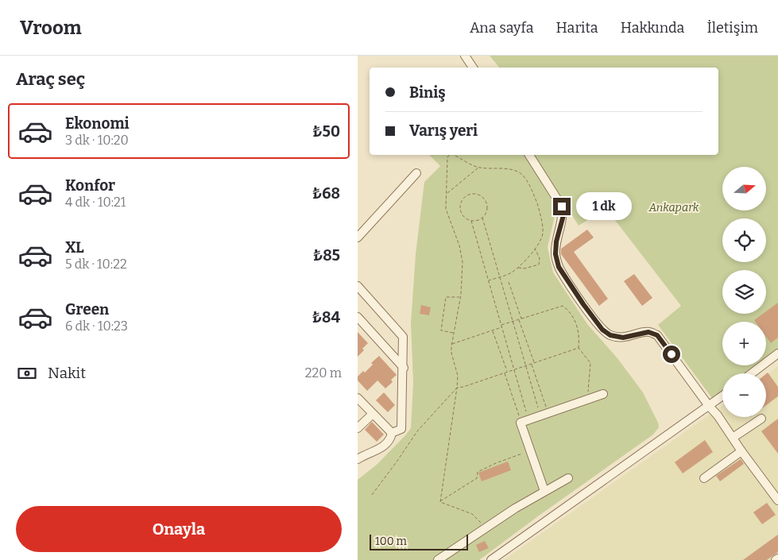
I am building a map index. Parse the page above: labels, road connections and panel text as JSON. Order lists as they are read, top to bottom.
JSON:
{
  "parks": ["Ankapark"],
  "scale_bar": "100 m",
  "north": "right",
  "page": {
    "header": "Vroom",
    "nav": [
      "Ana sayfa",
      "Harita",
      "Hakkında",
      "İletişim"
    ],
    "heading": "Araç seç",
    "banner": ["Biniş", "Varış yeri"],
    "list": [
      {
        "name": "Ekonomi",
        "note": "3 dk · 10:20",
        "value": "₺50"
      },
      {
        "name": "Konfor",
        "note": "4 dk · 10:21",
        "value": "₺68"
      },
      {
        "name": "XL",
        "note": "5 dk · 10:22",
        "value": "₺85"
      },
      {
        "name": "Green",
        "note": "6 dk · 10:23",
        "value": "₺84"
      }
    ],
    "map_buttons": ["+", "−"],
    "bubble": "1 dk",
    "pay": ["Nakit", "220 m"],
    "buttons": "Onayla",
    "scale": "100 m"
  }
}
